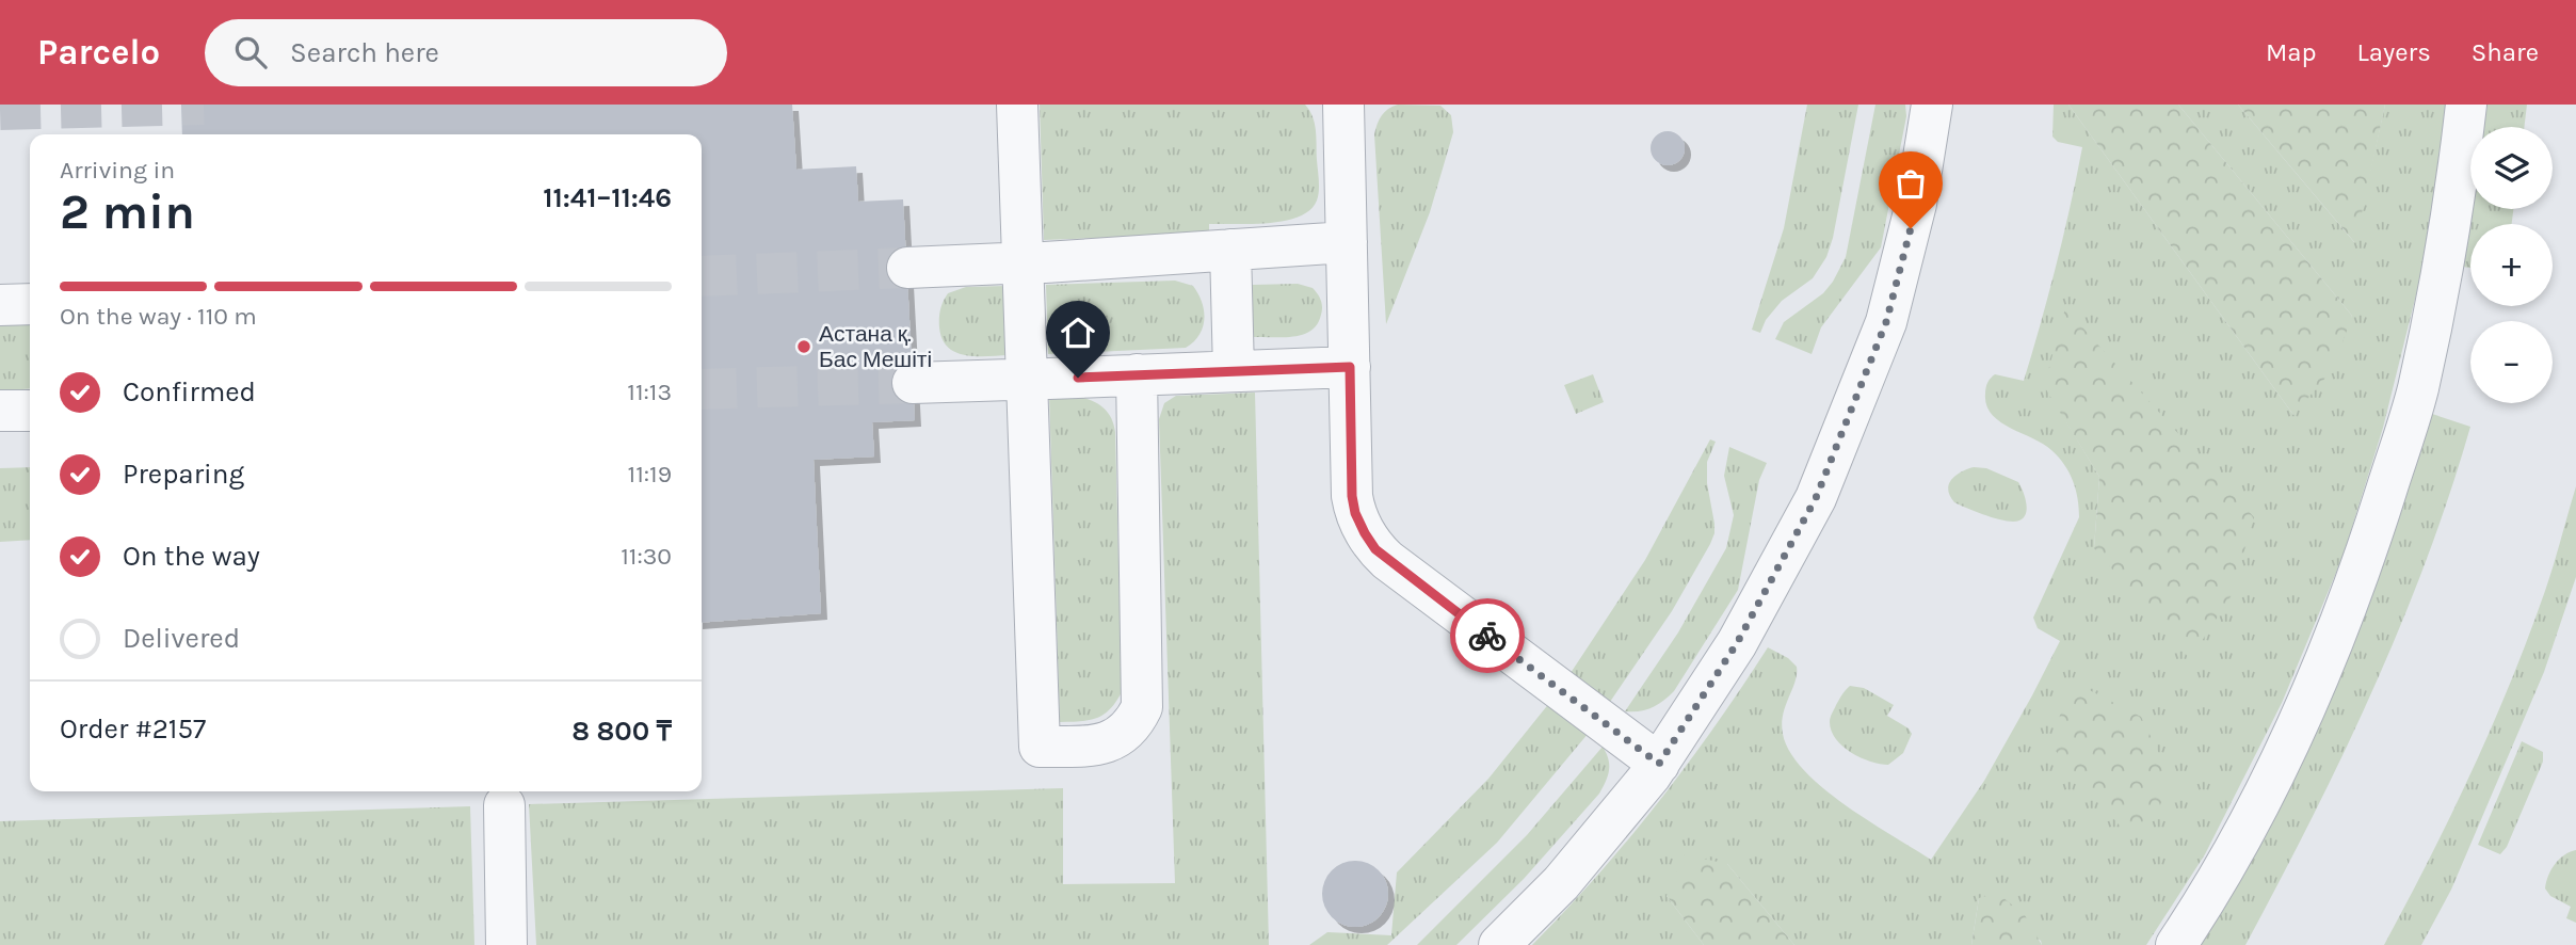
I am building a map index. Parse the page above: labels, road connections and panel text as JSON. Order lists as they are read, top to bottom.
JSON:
{
  "places": ["Астана қ. Бас Мешіті"],
  "page": {
    "header": "Parcelo",
    "search": "Search here",
    "nav": ["Map", "Layers", "Share"],
    "map_buttons": ["+", "−"],
    "heading": ["2 min", "Arriving in", "11:41–11:46"],
    "panel": ["Order #2157", "8 800 ₸"],
    "bar": "On the way · 110 m",
    "list": [
      ["Confirmed", "11:13"],
      ["Preparing", "11:19"],
      ["On the way", "11:30"],
      "Delivered"
    ]
  }
}
